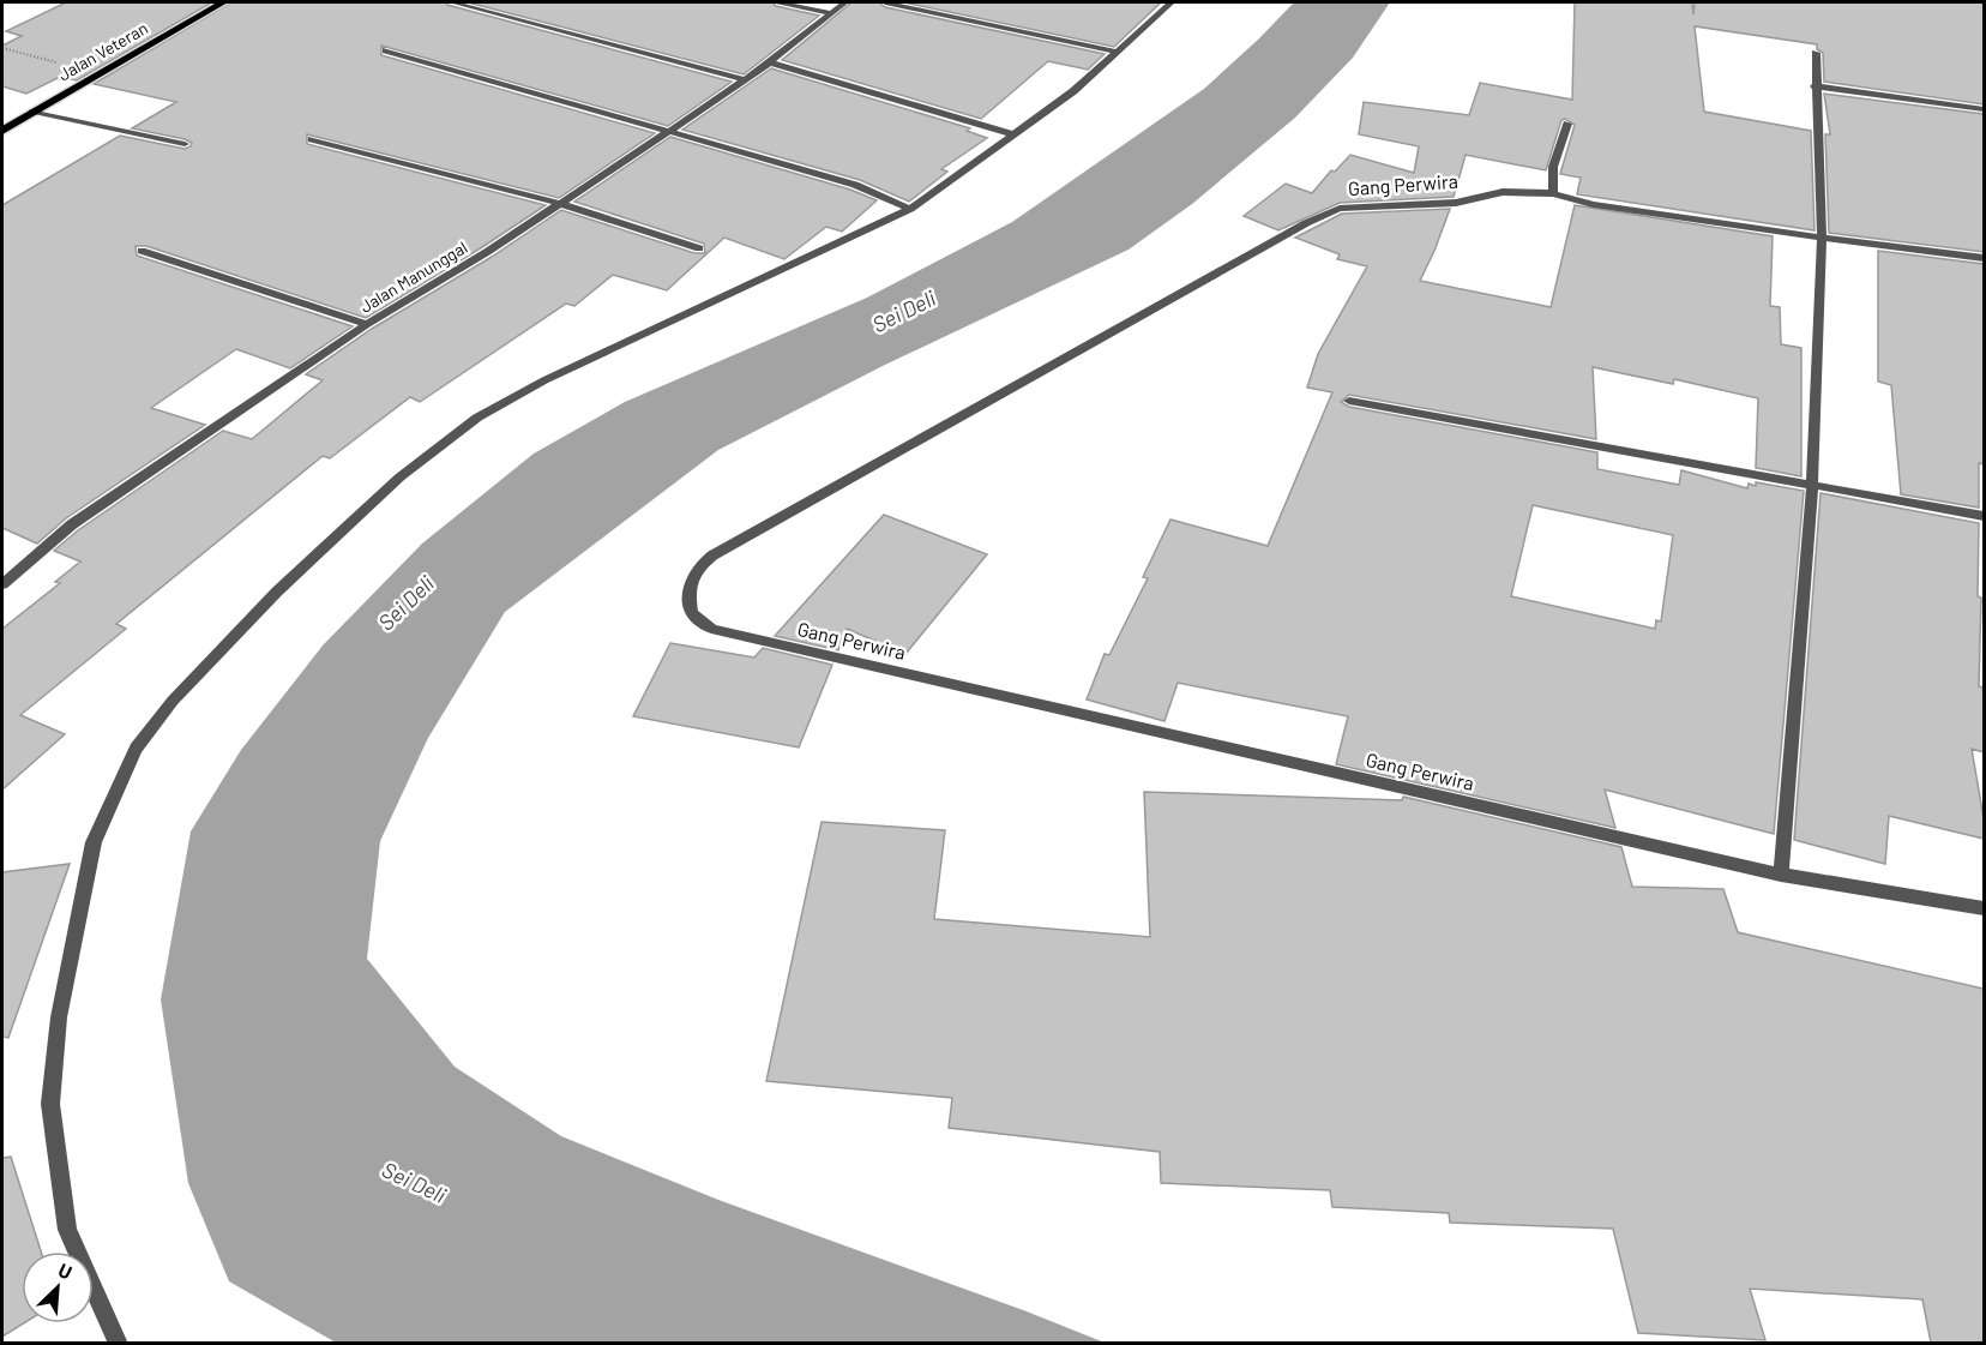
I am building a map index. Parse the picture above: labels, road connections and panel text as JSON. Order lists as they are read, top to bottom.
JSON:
{
  "streets": {
    "main road": ["Jalan Veteran"],
    "street": ["Gang Perwira", "Jalan Manunggal"]
  },
  "water": ["Sei Deli"],
  "north": "top right"
}
